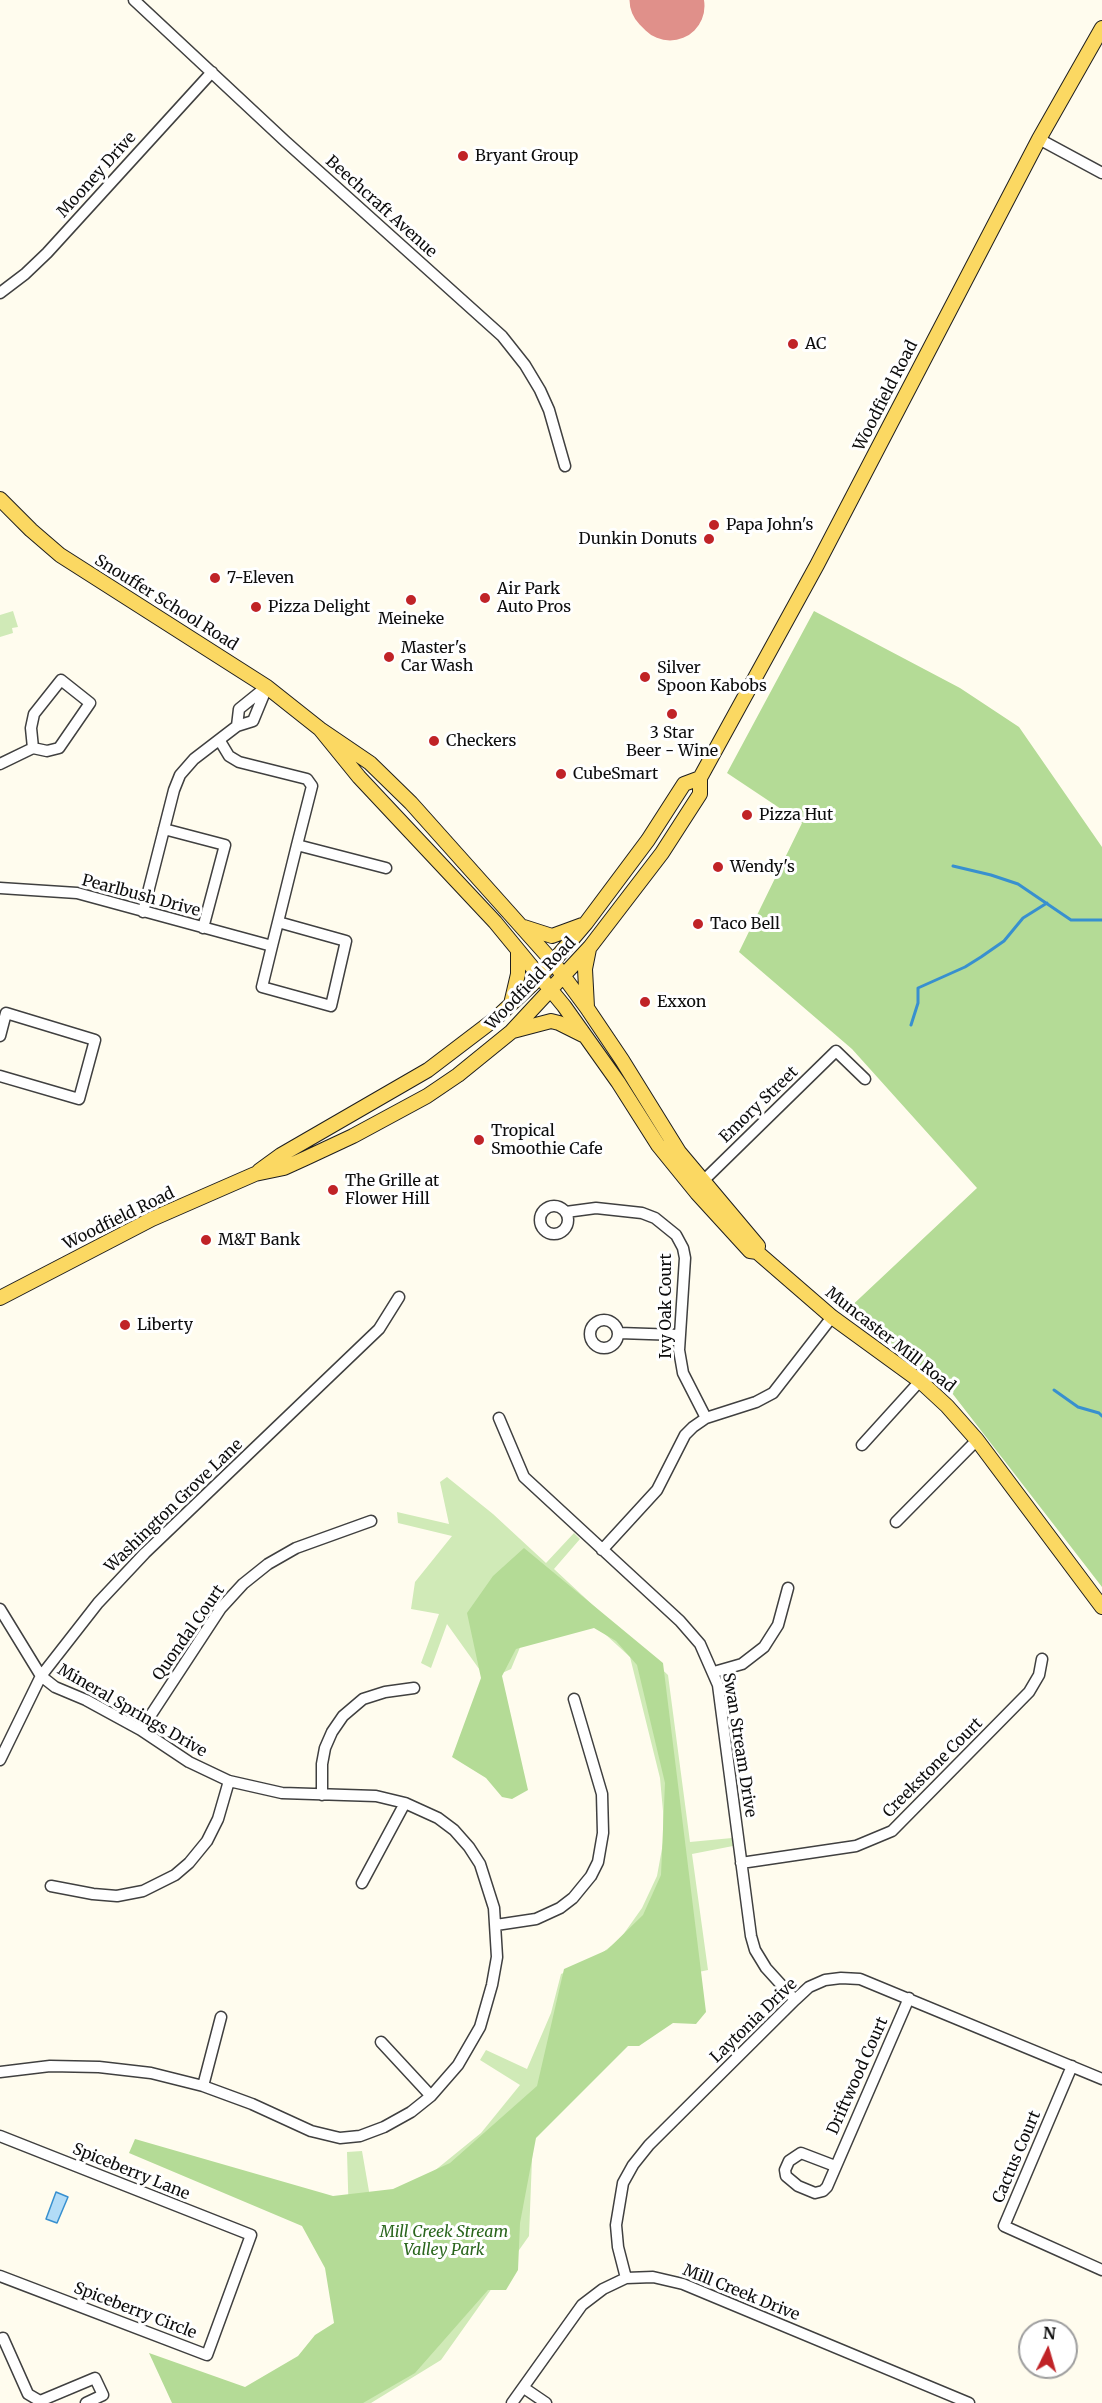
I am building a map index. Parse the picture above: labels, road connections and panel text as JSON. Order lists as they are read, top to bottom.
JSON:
{
  "streets": {
    "main road": ["Woodfield Road", "Snouffer School Road", "Muncaster Mill Road"],
    "street": [
      "Mooney Drive",
      "Beechcraft Avenue",
      "Pearlbush Drive",
      "Emory Street",
      "Ivy Oak Court",
      "Washington Grove Lane",
      "Quondal Court",
      "Mineral Springs Drive",
      "Swan Stream Drive",
      "Creekstone Court",
      "Laytonia Drive",
      "Driftwood Court",
      "Cactus Court",
      "Spiceberry Lane",
      "Mill Creek Drive",
      "Spiceberry Circle"
    ]
  },
  "crossings": [
    ["Mooney Drive", "Beechcraft Avenue"],
    ["Woodfield Road", "Snouffer School Road"],
    ["Woodfield Road", "Muncaster Mill Road"],
    ["Snouffer School Road", "Muncaster Mill Road"],
    ["Emory Street", "Muncaster Mill Road"],
    ["Washington Grove Lane", "Mineral Springs Drive"],
    ["Quondal Court", "Mineral Springs Drive"],
    ["Swan Stream Drive", "Creekstone Court"],
    ["Swan Stream Drive", "Laytonia Drive"],
    ["Laytonia Drive", "Driftwood Court"],
    ["Laytonia Drive", "Cactus Court"],
    ["Laytonia Drive", "Mill Creek Drive"],
    ["Spiceberry Lane", "Spiceberry Circle"]
  ],
  "parks": ["Mill Creek Stream Valley Park"],
  "places": [
    "Bryant Group",
    "AC",
    "Papa John's",
    "Dunkin Donuts",
    "7-Eleven",
    "Air Park Auto Pros",
    "Meineke",
    "Pizza Delight",
    "Master's Car Wash",
    "Silver Spoon Kabobs",
    "3 Star Beer - Wine",
    "Checkers",
    "CubeSmart",
    "Pizza Hut",
    "Wendy's",
    "Taco Bell",
    "Exxon",
    "Tropical Smoothie Cafe",
    "The Grille at Flower Hill",
    "M&T Bank",
    "Liberty"
  ],
  "north": "top"
}
